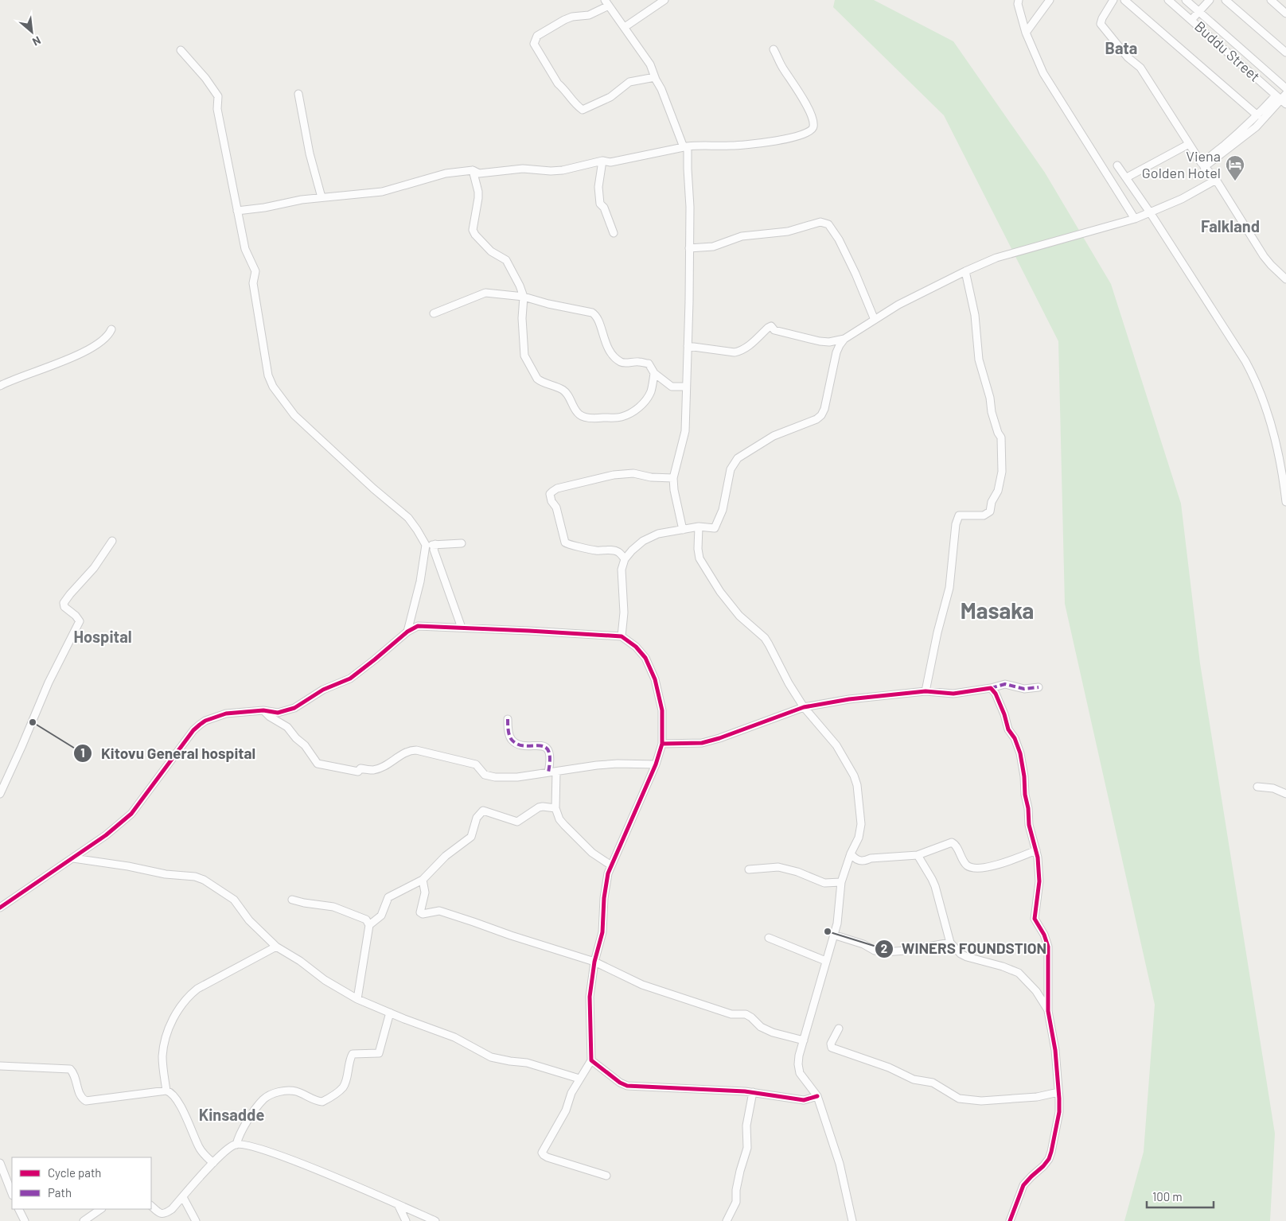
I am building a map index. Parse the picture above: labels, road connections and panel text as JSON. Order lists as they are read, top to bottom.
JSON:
{
  "streets": {
    "street": ["Buddu Street"]
  },
  "districts": [
    "Bata",
    "Falkland",
    "Masaka",
    "Hospital",
    "Kinsadde"
  ],
  "places": {
    "hotel": ["Viena Golden Hotel"],
    "other": ["Kitovu General hospital", "WINERS FOUNDSTION"]
  },
  "legend": ["Cycle path", "Path"],
  "scale_bar": "100 m",
  "north": "bottom right"
}
